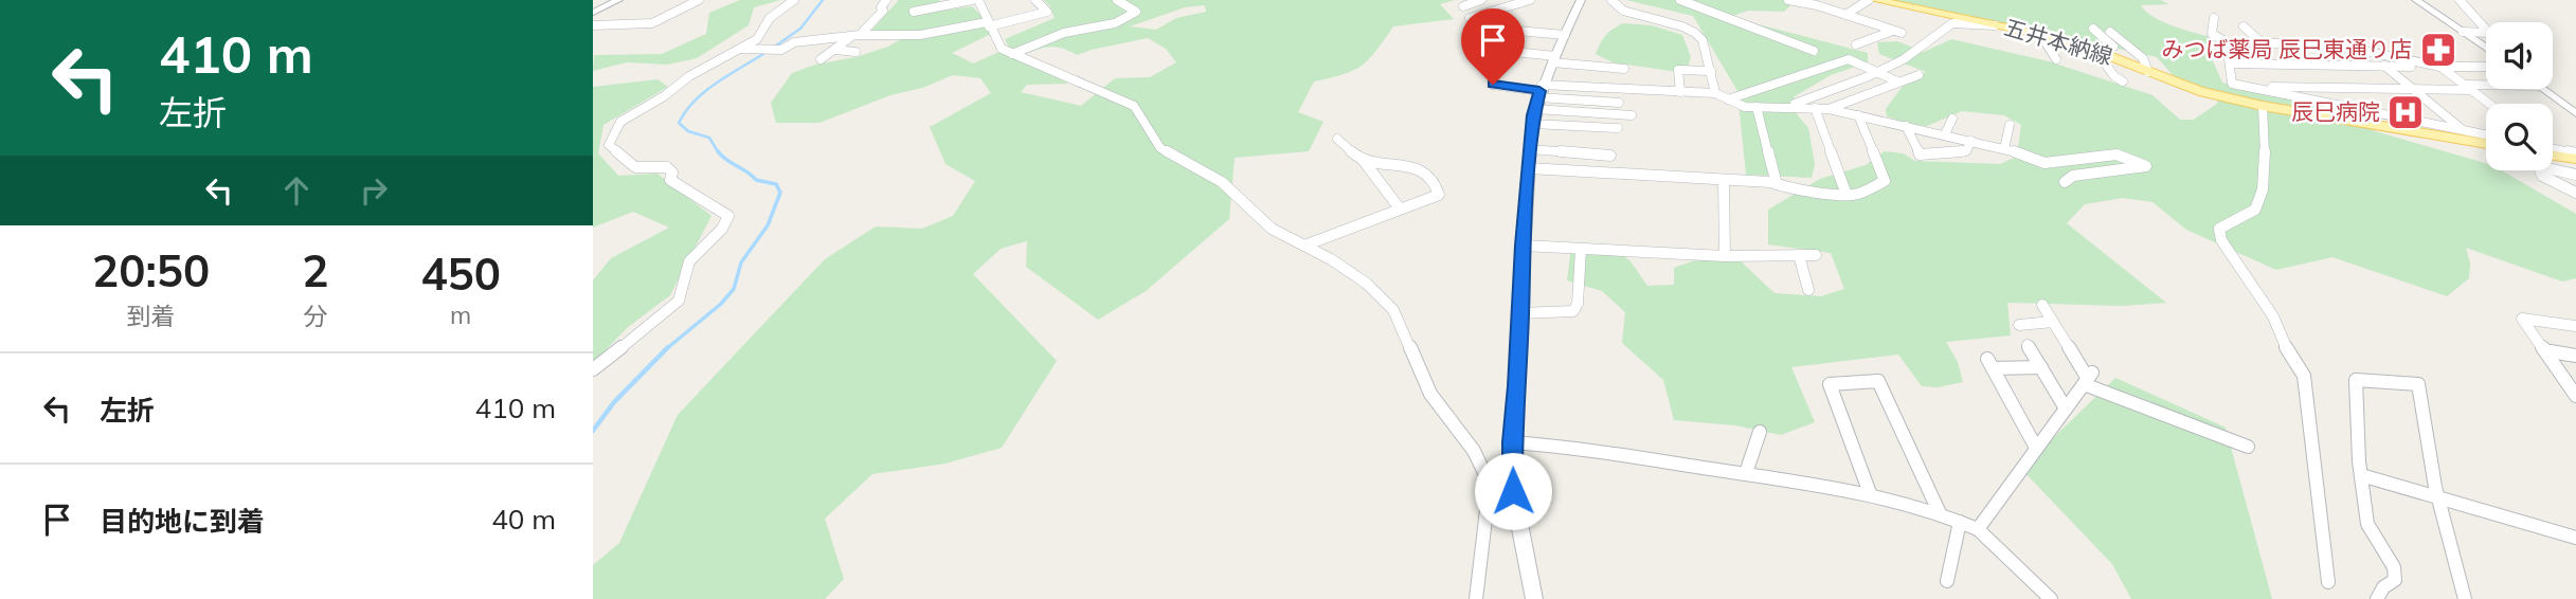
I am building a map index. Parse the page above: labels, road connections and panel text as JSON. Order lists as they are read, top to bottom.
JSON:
{
  "streets": {
    "main road": ["五井本納線"]
  },
  "places": {
    "pharmacy": ["みつば薬局 辰巳東通り店"],
    "hospital": ["辰巳病院"]
  },
  "page": {
    "turn": ["410 m", "左折"],
    "eta": [
      "20:50",
      "到着",
      "2",
      "分",
      "450",
      "m"
    ],
    "list": [
      {
        "name": "左折",
        "value": "410 m"
      },
      {
        "name": "目的地に到着",
        "value": "40 m"
      }
    ]
  }
}
